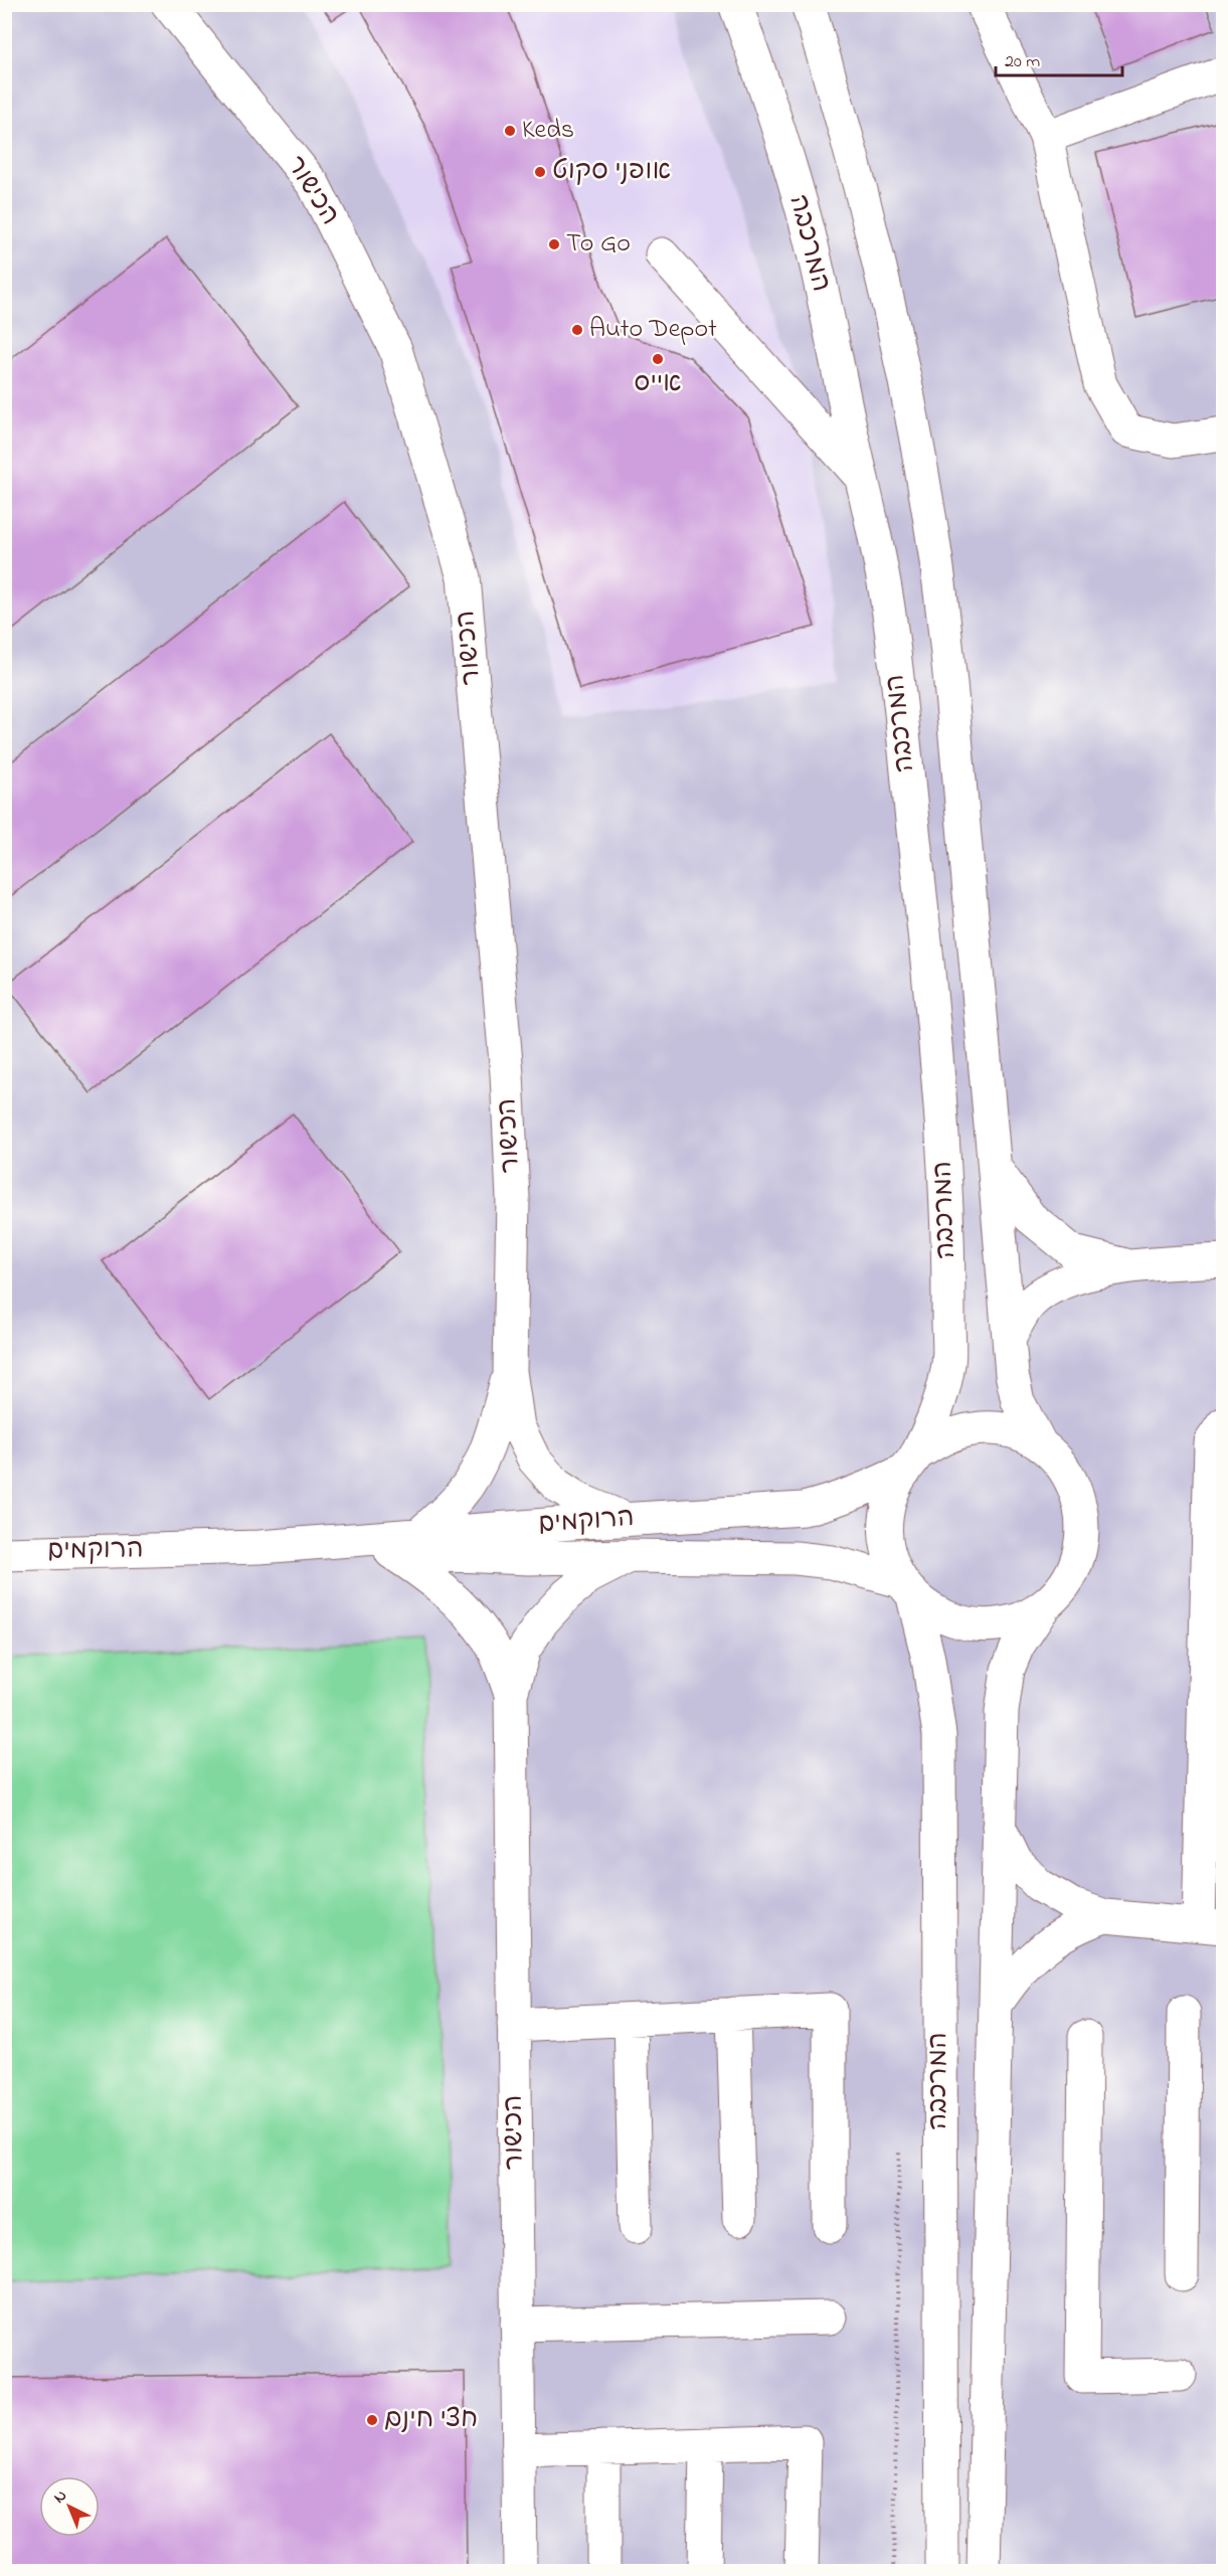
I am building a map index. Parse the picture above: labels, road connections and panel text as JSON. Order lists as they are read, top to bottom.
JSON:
{
  "streets": {
    "street": ["הכישור", "המרכבה", "הרוקמים"]
  },
  "crossings": [
    ["הכישור", "הרוקמים"],
    ["המרכבה", "הרוקמים"]
  ],
  "places": [
    "Keds",
    "אופני סקוט",
    "To Go",
    "Auto Depot",
    "אייס",
    "חצי חינם"
  ],
  "scale_bar": "20 m",
  "north": "top left"
}
